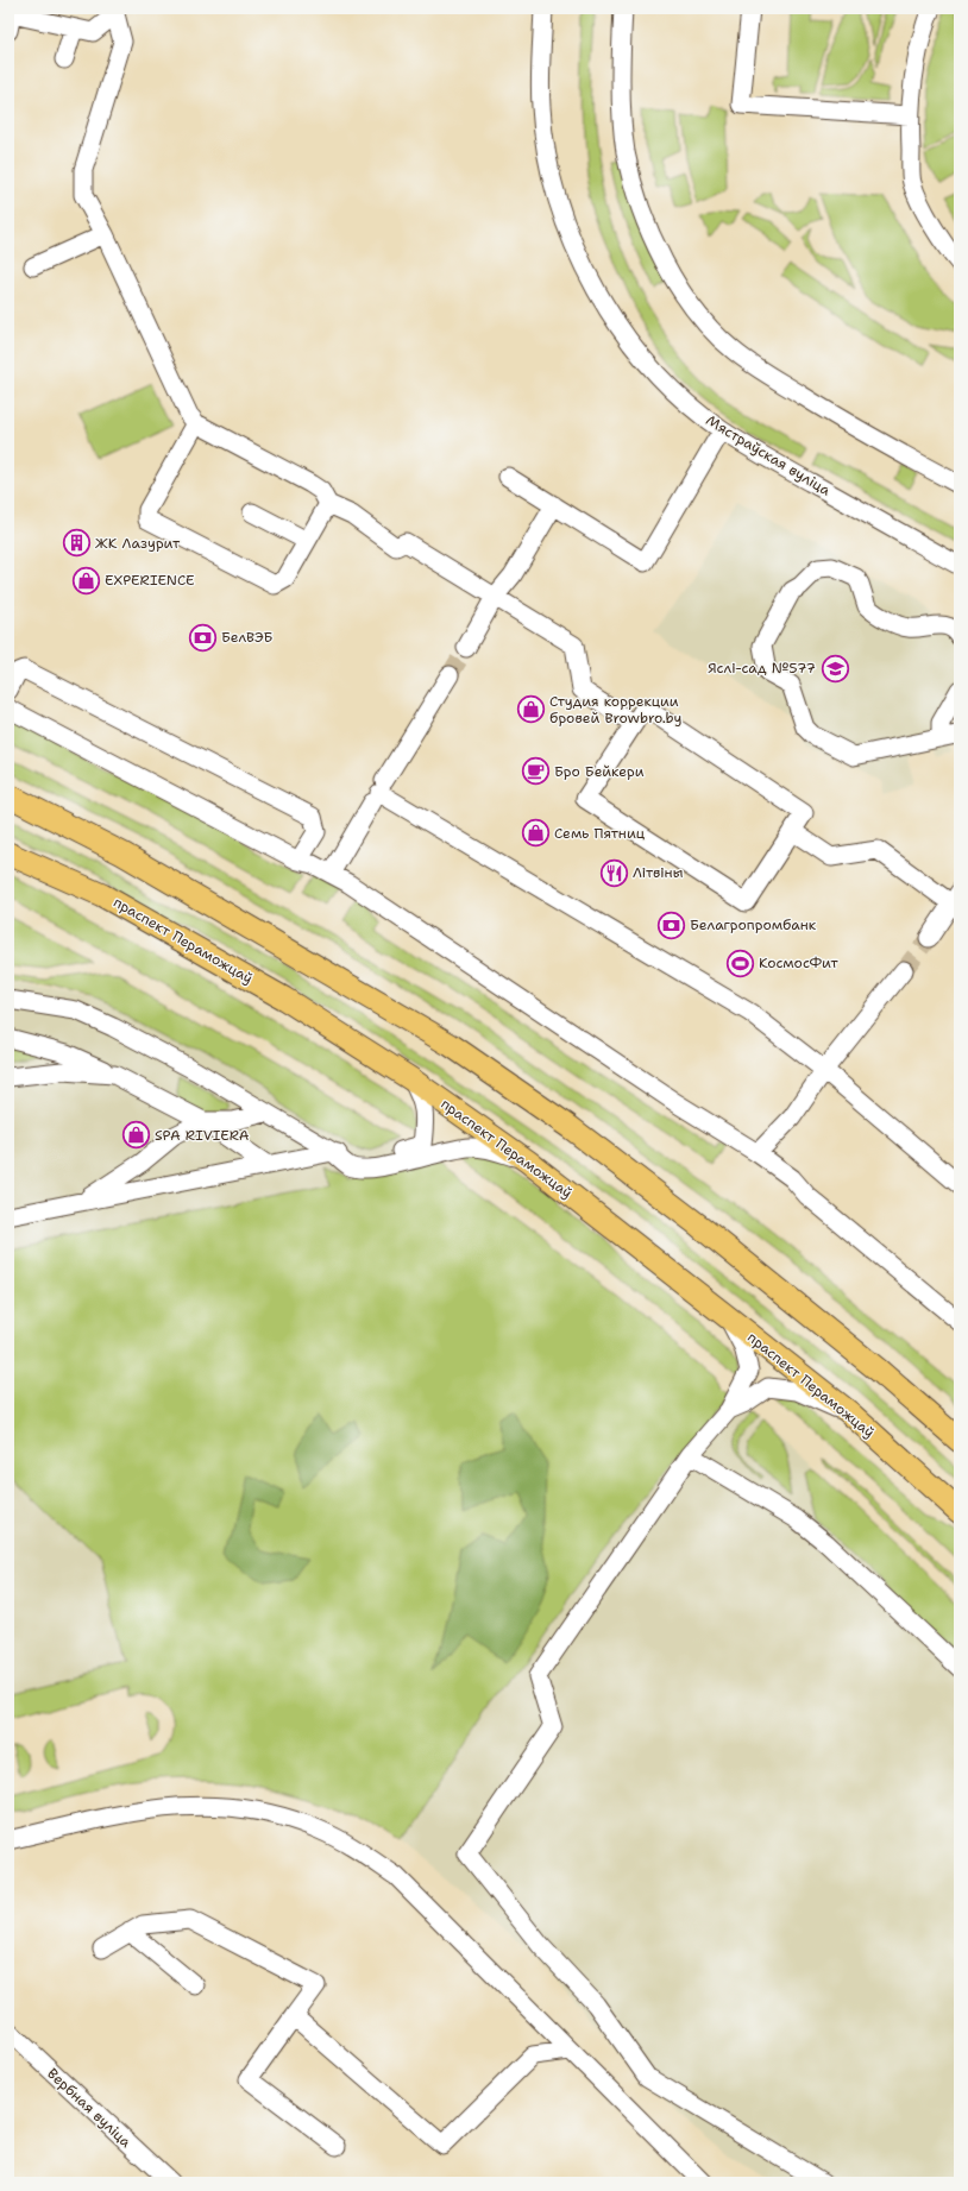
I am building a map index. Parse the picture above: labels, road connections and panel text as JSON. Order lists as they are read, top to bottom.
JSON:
{
  "streets": {
    "main road": ["праспект Пераможцаў"],
    "street": ["Мястраўская вуліца", "Вербная вуліца"]
  },
  "places": {
    "building": ["ЖК Лазурит"],
    "shop": [
      "EXPERIENCE",
      "Студия коррекции бровей Browbro.by",
      "Семь Пятниц",
      "SPA RIVIERA"
    ],
    "bank": ["БелВЭБ", "Белагропромбанк"],
    "school or university": ["Яслі-сад №577"],
    "cafe": ["Бро Бейкери"],
    "restaurant": ["Літвіны"],
    "sports": ["КосмосФит"]
  }
}
